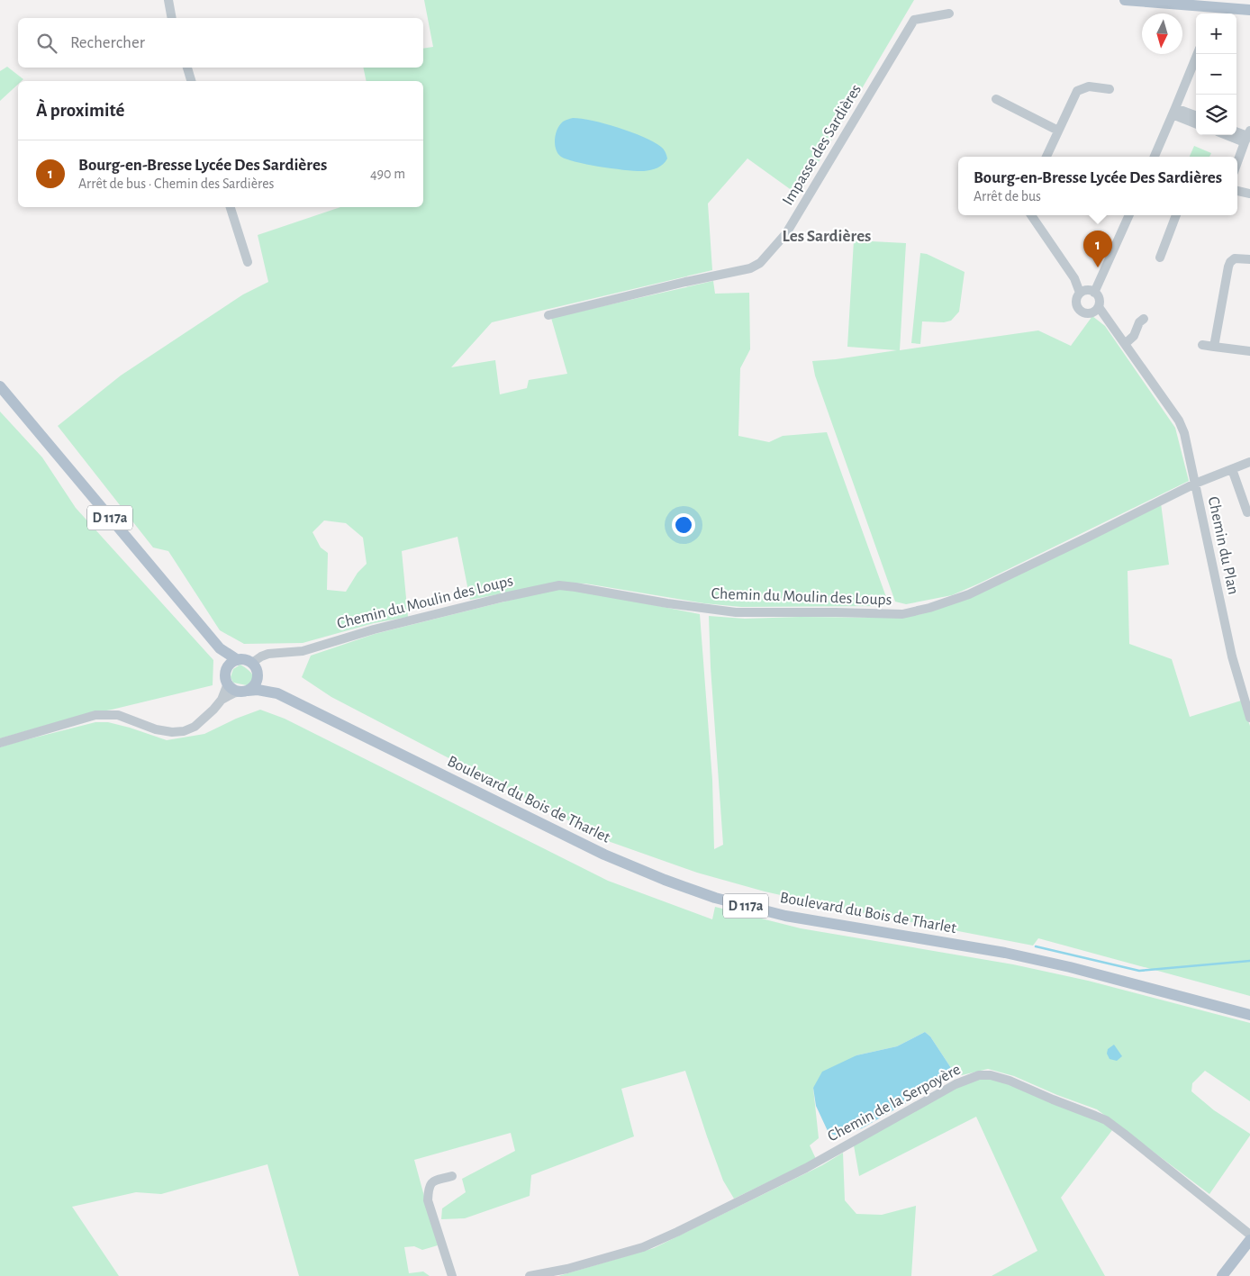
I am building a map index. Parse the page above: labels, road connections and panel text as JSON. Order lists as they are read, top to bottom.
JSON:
{
  "streets": {
    "main road": ["D 117a", "Boulevard du Bois de Tharlet"],
    "street": [
      "Impasse des Sardières",
      "Chemin du Plan",
      "Chemin du Moulin des Loups",
      "Chemin de la Serpoyère"
    ]
  },
  "crossings": [
    ["D 117a", "Chemin du Moulin des Loups"],
    ["D 117a", "Boulevard du Bois de Tharlet"],
    ["Chemin du Plan", "Chemin du Moulin des Loups"],
    ["Chemin du Moulin des Loups", "Boulevard du Bois de Tharlet"]
  ],
  "districts": ["Les Sardières"],
  "north": "bottom",
  "page": {
    "map_buttons": ["+", "−"],
    "search": "Rechercher",
    "heading": "À proximité",
    "list": [
      {
        "mark": "1",
        "name": "Bourg-en-Bresse Lycée Des Sardières",
        "note": "Arrêt de bus · Chemin des Sardières",
        "value": "490 m"
      }
    ],
    "popup": ["Bourg-en-Bresse Lycée Des Sardières", "Arrêt de bus"],
    "pins": "1"
  }
}
